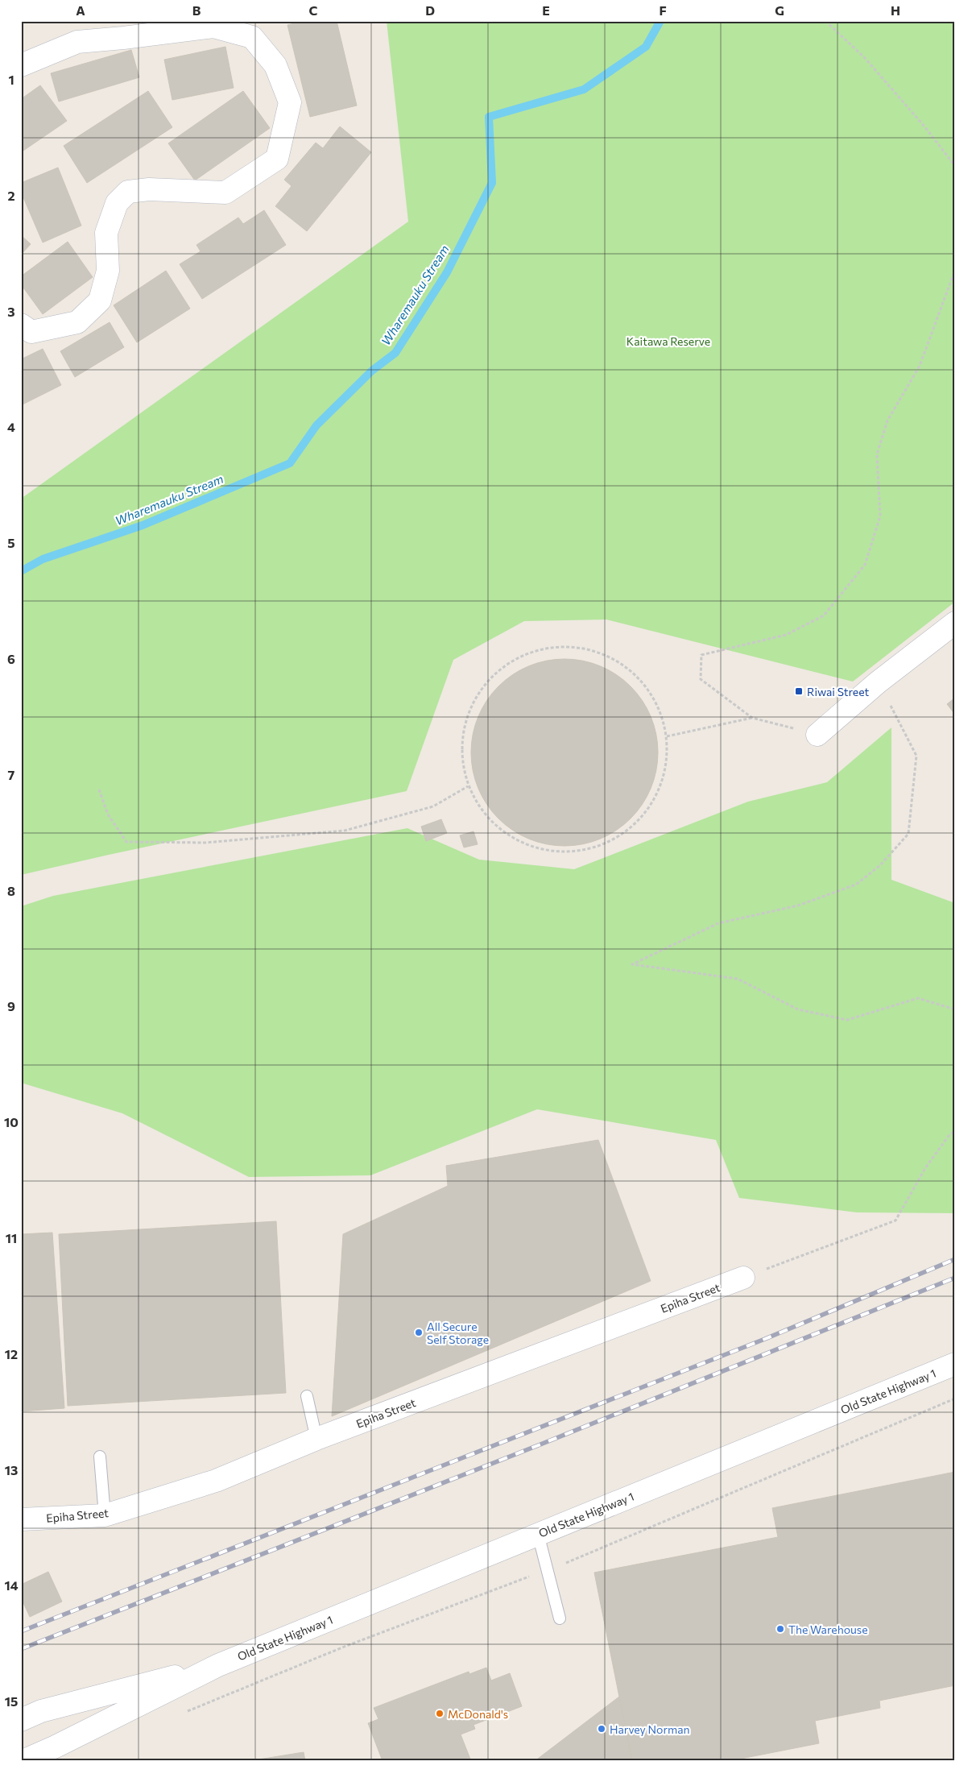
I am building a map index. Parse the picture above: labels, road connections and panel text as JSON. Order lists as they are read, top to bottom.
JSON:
{
  "streets": {
    "street": ["Epiha Street", "Old State Highway 1"]
  },
  "water": ["Wharemauku Stream"],
  "parks": ["Kaitawa Reserve"],
  "places": {
    "transit": ["Riwai Street"],
    "other": [
      "All Secure Self Storage",
      "The Warehouse",
      "McDonald's",
      "Harvey Norman"
    ]
  },
  "grid": {
    "columns": [
      "A",
      "B",
      "C",
      "D",
      "E",
      "F",
      "G",
      "H"
    ],
    "rows": [
      "1",
      "2",
      "3",
      "4",
      "5",
      "6",
      "7",
      "8",
      "9",
      "10",
      "11",
      "12",
      "13",
      "14",
      "15"
    ]
  }
}
